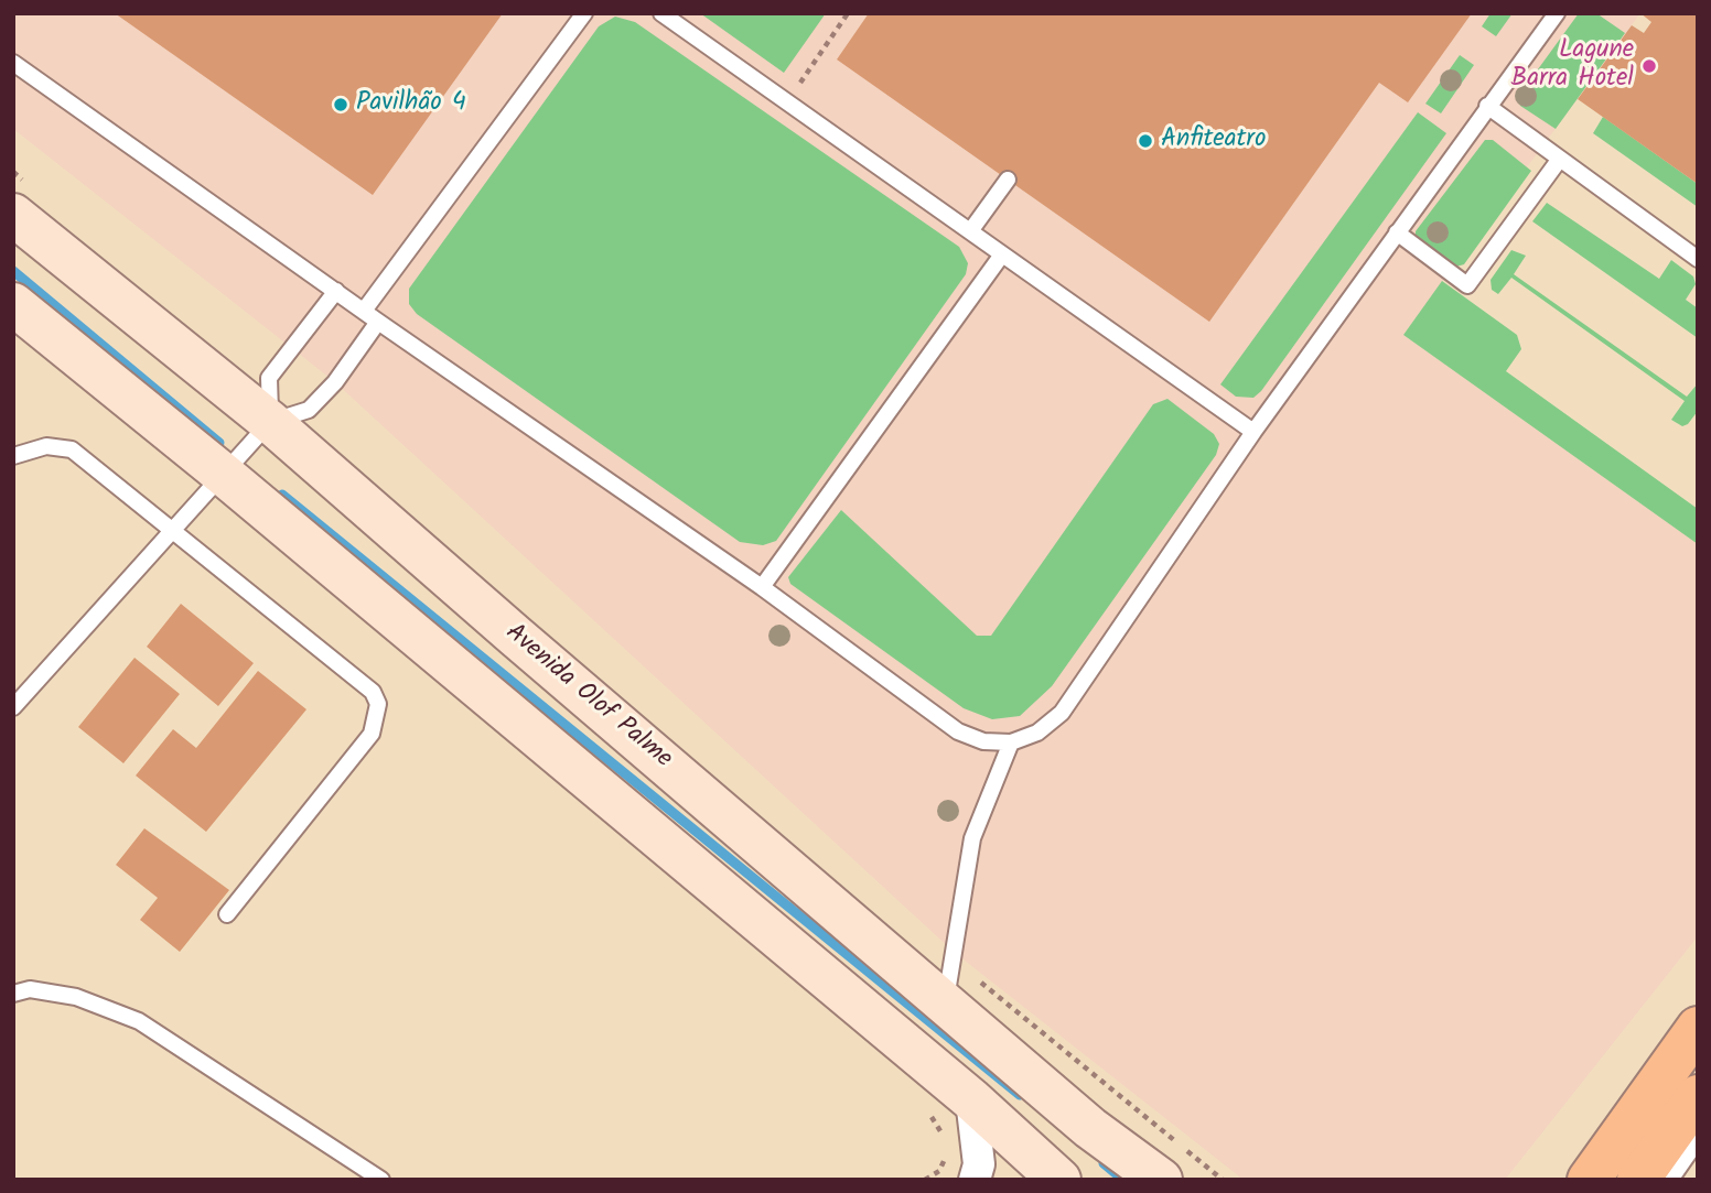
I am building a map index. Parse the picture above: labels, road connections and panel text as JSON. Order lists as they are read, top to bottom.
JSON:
{
  "streets": {
    "street": ["Avenida Olof Palme"]
  },
  "places": ["Lagune Barra Hotel", "Pavilhão 4", "Anfiteatro"]
}
